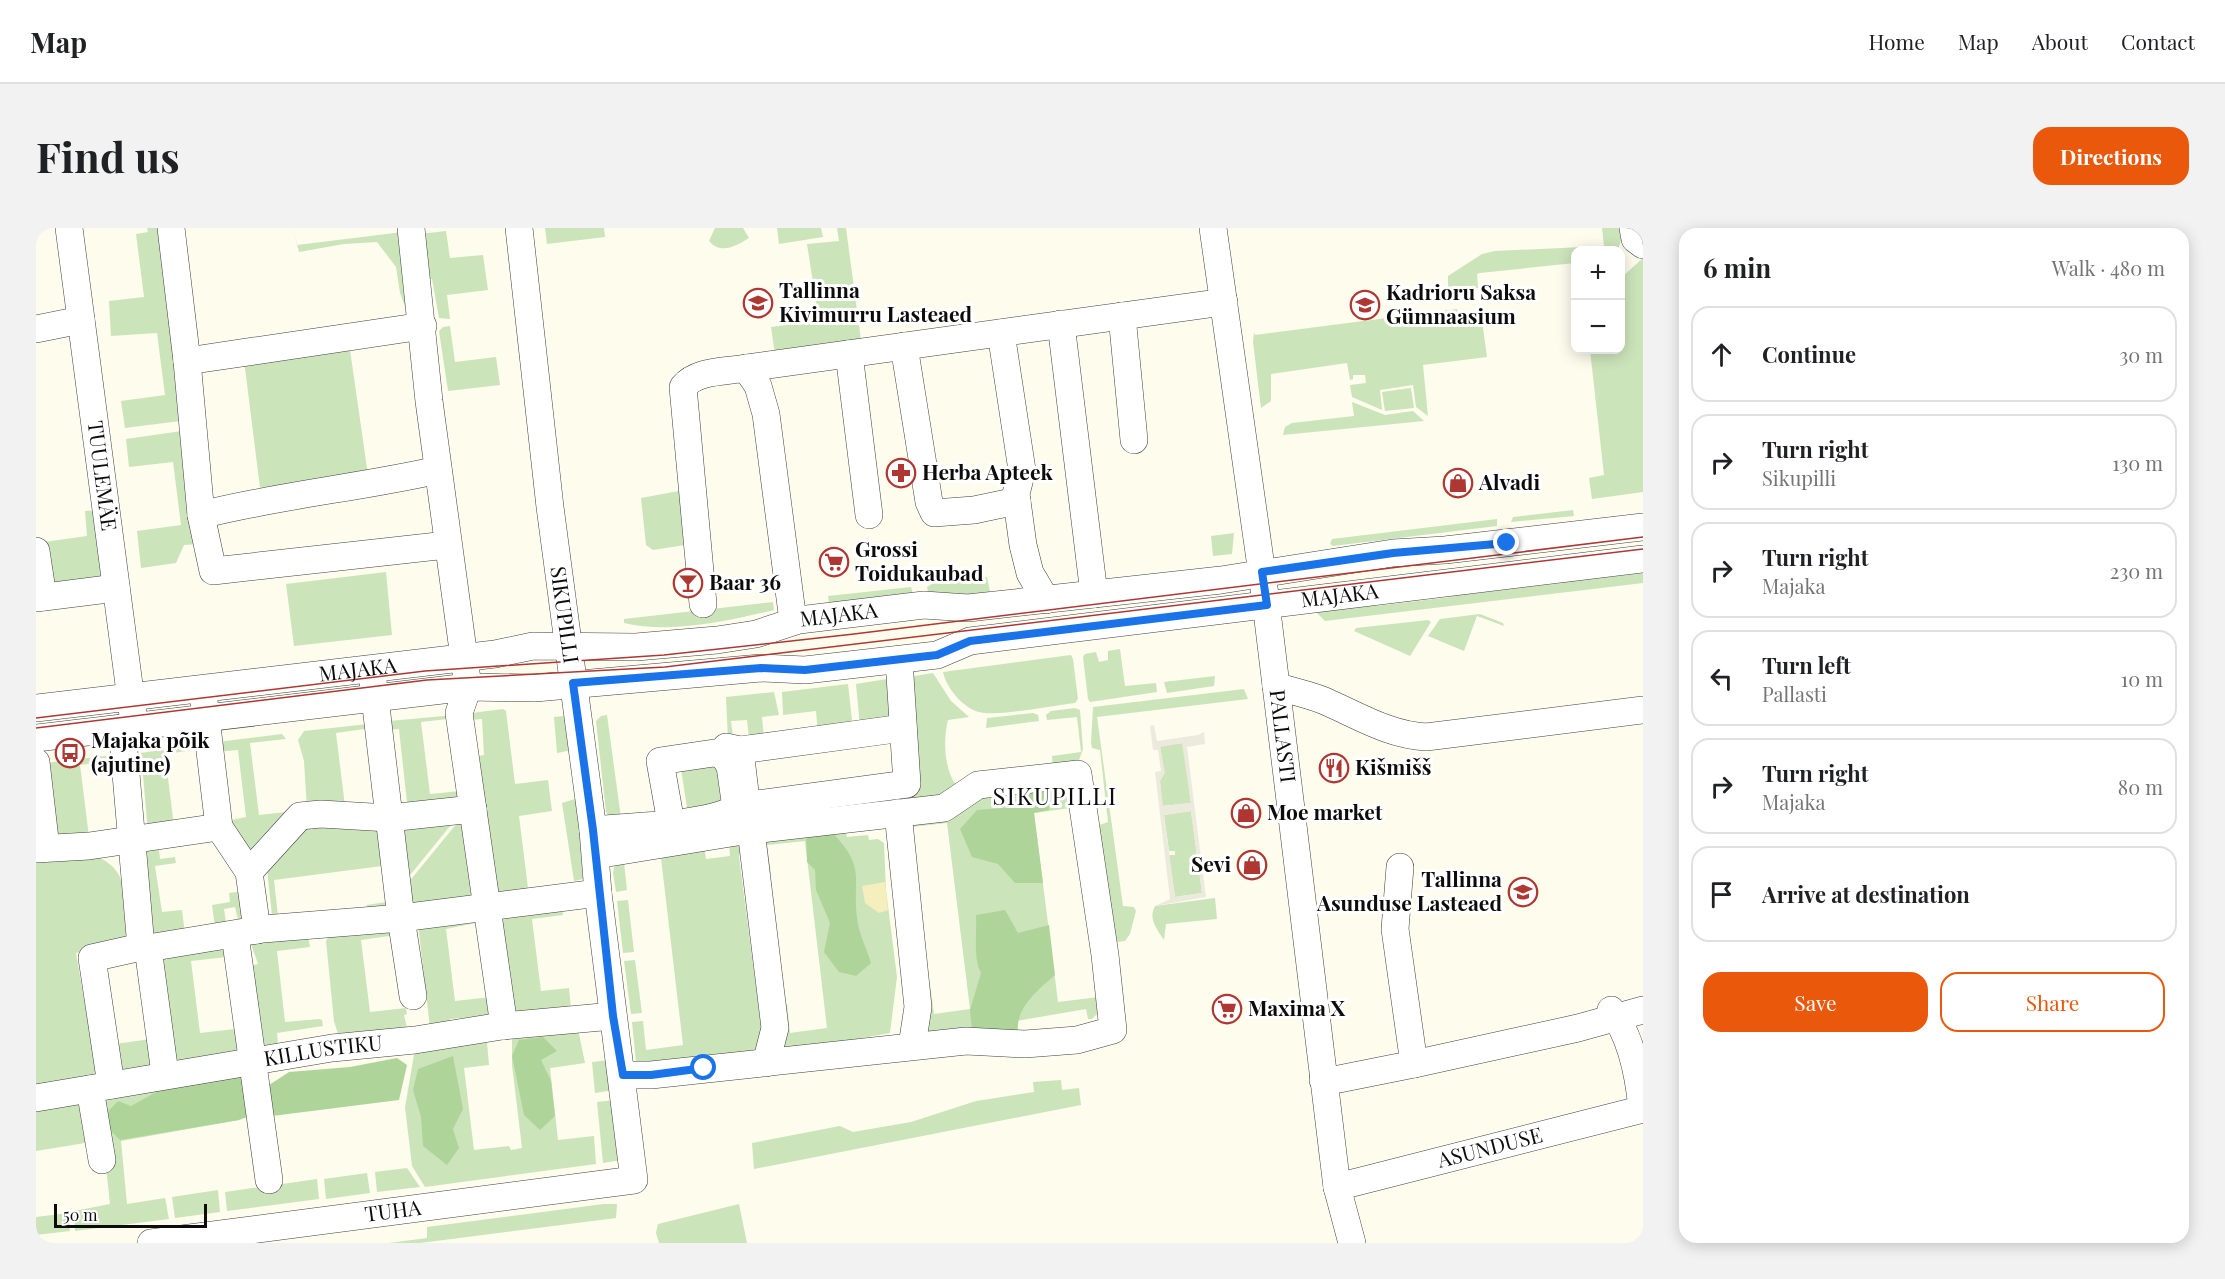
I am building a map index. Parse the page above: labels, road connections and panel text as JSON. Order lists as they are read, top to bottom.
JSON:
{
  "streets": {
    "street": [
      "TUULEMÄE",
      "MAJAKA",
      "SIKUPILLI",
      "PALLASTI",
      "KILLUSTIKU",
      "ASUNDUSE",
      "TUHA"
    ]
  },
  "crossings": [
    ["TUULEMÄE", "MAJAKA"],
    ["TUULEMÄE", "KILLUSTIKU"],
    ["MAJAKA", "SIKUPILLI"],
    ["MAJAKA", "PALLASTI"],
    ["SIKUPILLI", "KILLUSTIKU"],
    ["SIKUPILLI", "TUHA"],
    ["PALLASTI", "ASUNDUSE"]
  ],
  "districts": ["SIKUPILLI"],
  "places": {
    "school or university": ["Tallinna Kivimurru Lasteaed", "Kadrioru Saksa Gümnaasium", "Tallinna Asunduse Lasteaed"],
    "pharmacy": ["Herba Apteek"],
    "shop": ["Alvadi", "Moe market", "Sevi"],
    "supermarket": ["Grossi Toidukaubad", "Maxima X"],
    "bar": ["Baar 36"],
    "bus stop": ["Majaka põik (ajutine)"],
    "restaurant": ["Kišmišš"]
  },
  "scale_bar": "50 m",
  "page": {
    "header": "Map",
    "nav": [
      "Home",
      "Map",
      "About",
      "Contact"
    ],
    "buttons": [
      "Directions",
      ["Save", "Share"]
    ],
    "title": "Find us",
    "heading": ["6 min", "Walk · 480 m"],
    "map_buttons": ["+", "−"],
    "list": [
      ["Continue", "30 m"],
      ["Turn right", "Sikupilli", "130 m"],
      ["Turn right", "Majaka", "230 m"],
      ["Turn left", "Pallasti", "10 m"],
      ["Turn right", "Majaka", "80 m"],
      "Arrive at destination"
    ],
    "scale": "50 m"
  }
}
